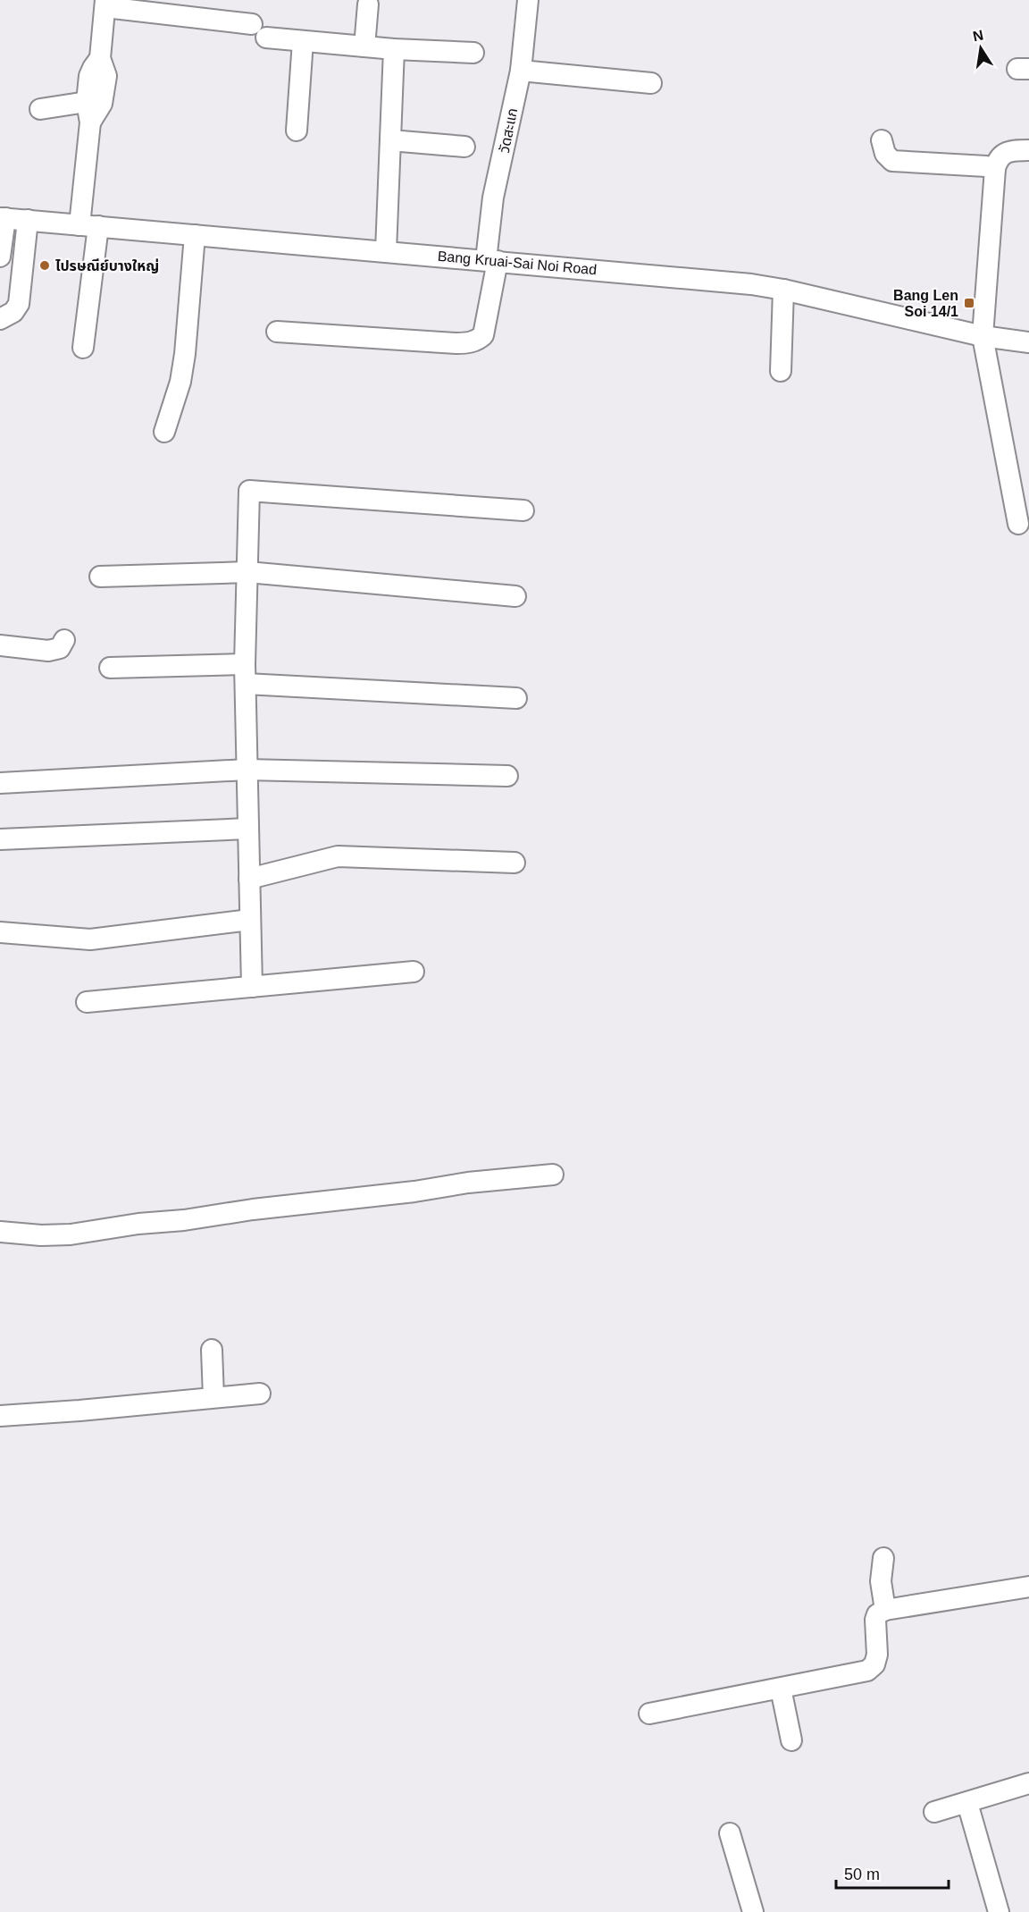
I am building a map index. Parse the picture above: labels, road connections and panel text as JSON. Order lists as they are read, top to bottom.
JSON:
{
  "streets": {
    "street": ["วัดสะแก", "Bang Kruai-Sai Noi Road"]
  },
  "crossings": [
    ["วัดสะแก", "Bang Kruai-Sai Noi Road"]
  ],
  "places": {
    "other": ["ไปรษณีย์บางใหญ่"],
    "transit": ["Bang Len Soi 14/1"]
  },
  "scale_bar": "50 m",
  "north": "top"
}
